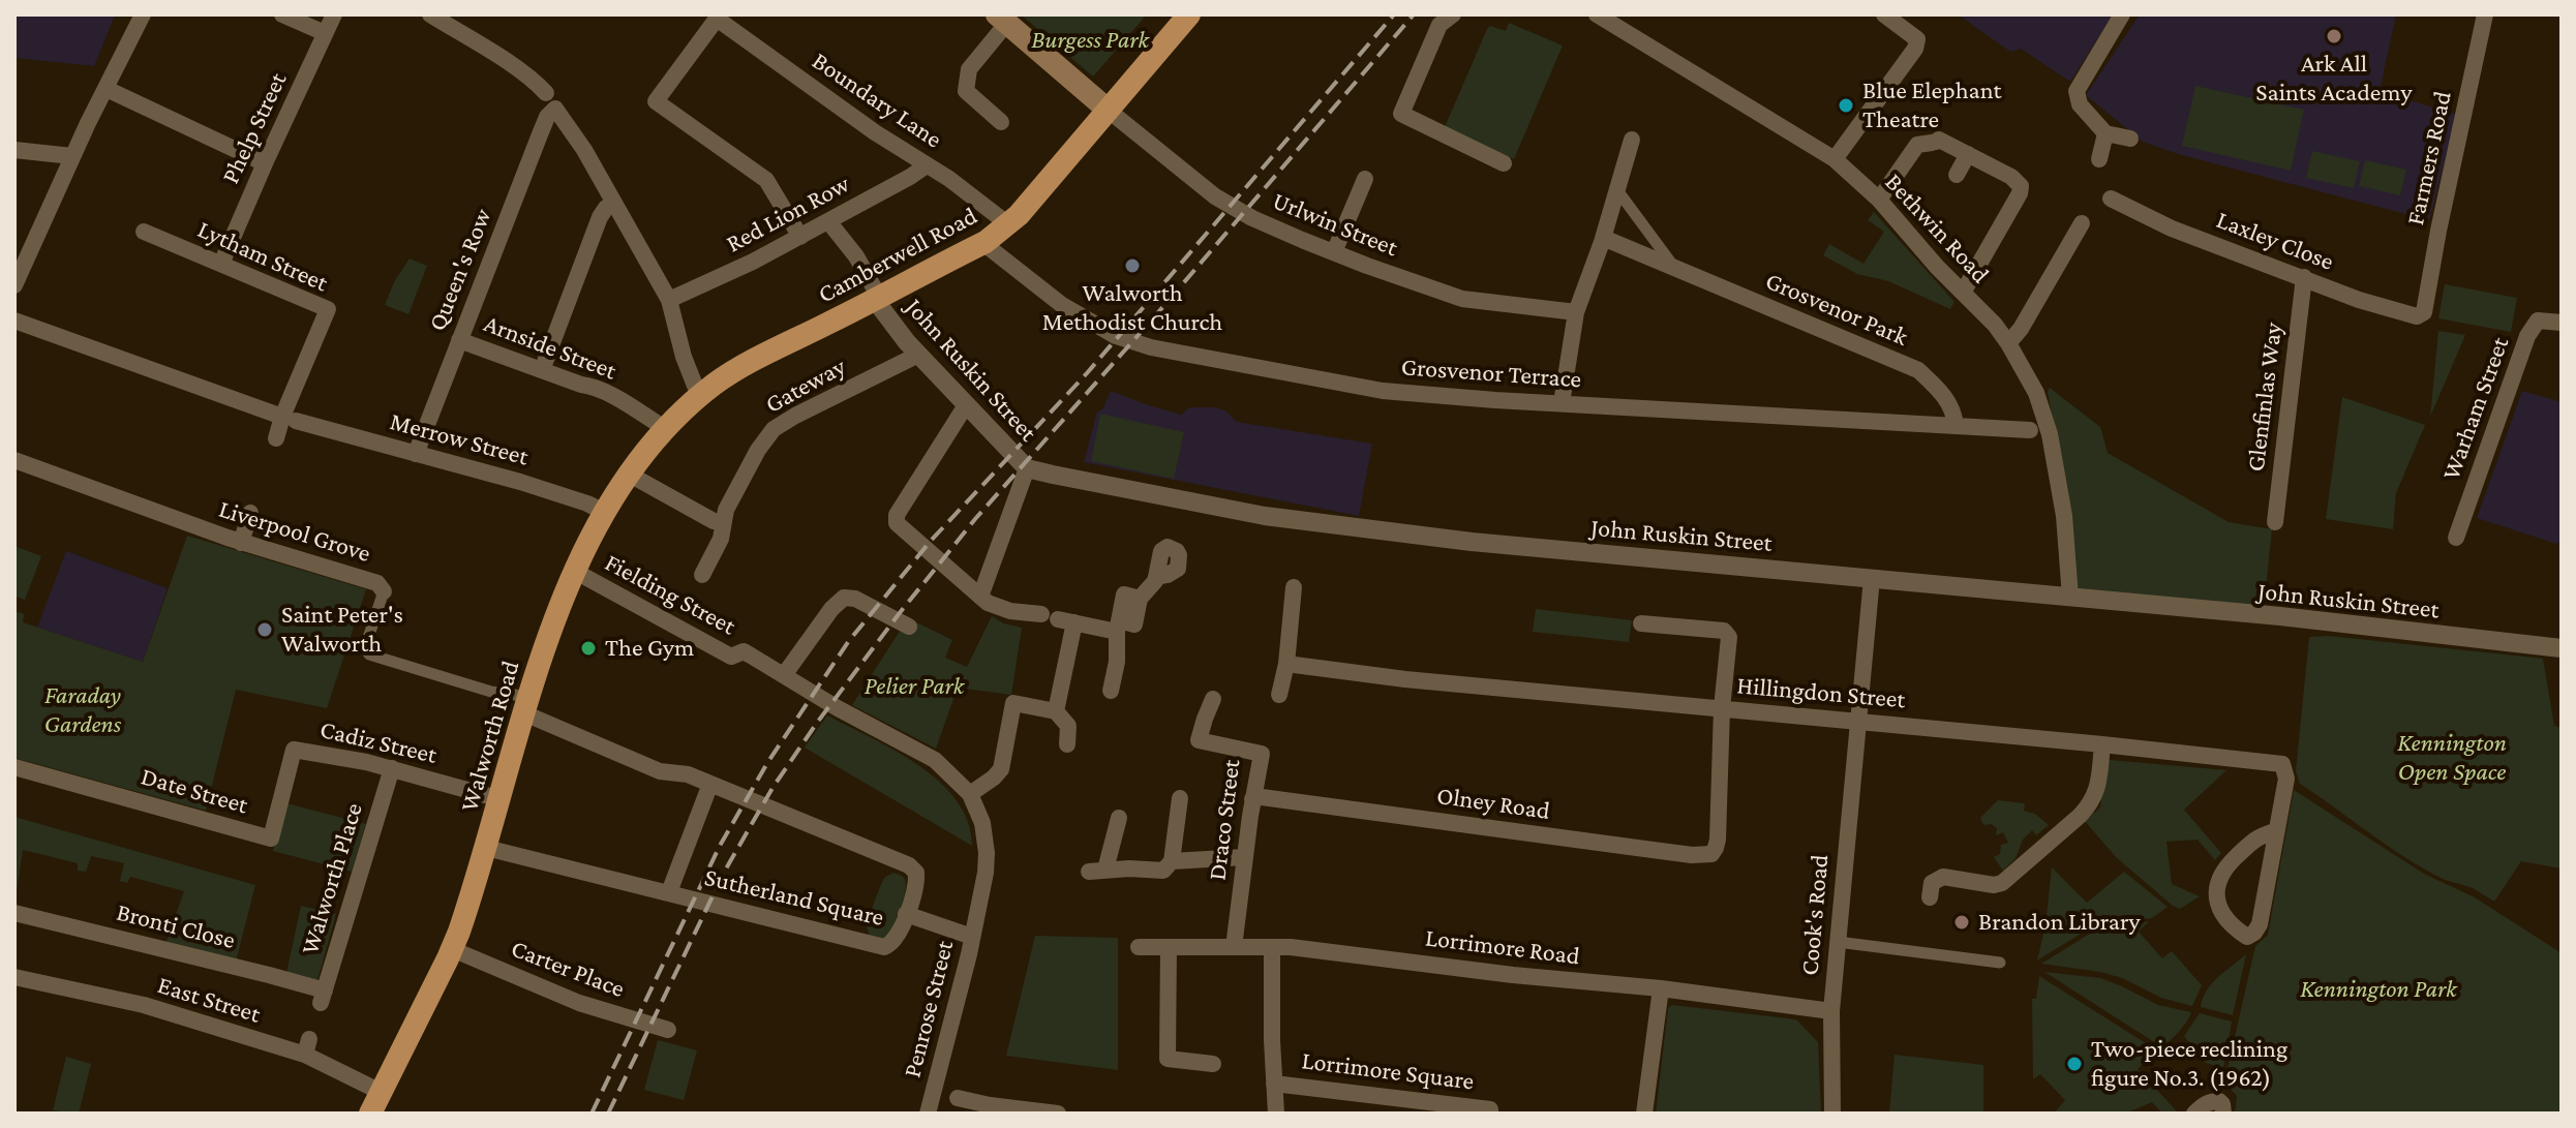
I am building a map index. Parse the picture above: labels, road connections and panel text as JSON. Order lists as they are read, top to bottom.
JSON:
{
  "streets": {
    "main road": ["Camberwell Road", "Walworth Road"],
    "street": [
      "Boundary Lane",
      "Phelp Street",
      "Farmers Road",
      "Red Lion Row",
      "Urlwin Street",
      "Bethwin Road",
      "Laxley Close",
      "Lytham Street",
      "Queen's Row",
      "Grosvenor Park",
      "Arnside Street",
      "John Ruskin Street",
      "Grosvenor Terrace",
      "Gateway",
      "Glenfinlas Way",
      "Warham Street",
      "Merrow Street",
      "Liverpool Grove",
      "Fielding Street",
      "Hillingdon Street",
      "Cadiz Street",
      "Date Street",
      "Olney Road",
      "Draco Street",
      "Walworth Place",
      "Sutherland Square",
      "Cook's Road",
      "Bronti Close",
      "Lorrimore Road",
      "Carter Place",
      "East Street",
      "Penrose Street",
      "Lorrimore Square"
    ]
  },
  "crossings": [
    ["Boundary Lane", "Red Lion Row"],
    ["Boundary Lane", "Camberwell Road"],
    ["Phelp Street", "Lytham Street"],
    ["Farmers Road", "Laxley Close"],
    ["Urlwin Street", "Camberwell Road"],
    ["Bethwin Road", "John Ruskin Street"],
    ["Laxley Close", "Glenfinlas Way"],
    ["Camberwell Road", "John Ruskin Street"],
    ["Camberwell Road", "Grosvenor Terrace"],
    ["Camberwell Road", "Walworth Road"],
    ["Lytham Street", "Merrow Street"],
    ["Queen's Row", "Arnside Street"],
    ["Queen's Row", "Merrow Street"],
    ["Grosvenor Park", "Grosvenor Terrace"],
    ["Arnside Street", "Walworth Road"],
    ["John Ruskin Street", "Gateway"],
    ["John Ruskin Street", "Cook's Road"],
    ["Merrow Street", "Walworth Road"],
    ["Liverpool Grove", "Walworth Road"],
    ["Liverpool Grove", "Sutherland Square"],
    ["Fielding Street", "Walworth Road"],
    ["Fielding Street", "Penrose Street"],
    ["Hillingdon Street", "Olney Road"],
    ["Hillingdon Street", "Cook's Road"],
    ["Walworth Road", "Cadiz Street"],
    ["Walworth Road", "Sutherland Square"],
    ["Walworth Road", "Carter Place"],
    ["Walworth Road", "East Street"],
    ["Cadiz Street", "Date Street"],
    ["Cadiz Street", "Walworth Place"],
    ["Olney Road", "Draco Street"],
    ["Draco Street", "Lorrimore Road"],
    ["Walworth Place", "Bronti Close"],
    ["Sutherland Square", "Penrose Street"],
    ["Cook's Road", "Lorrimore Road"],
    ["Lorrimore Road", "Lorrimore Square"]
  ],
  "parks": [
    "Burgess Park",
    "Pelier Park",
    "Faraday Gardens",
    "Kennington Open Space",
    "Kennington Park"
  ],
  "places": [
    "Ark All Saints Academy",
    "Blue Elephant Theatre",
    "Walworth Methodist Church",
    "Saint Peter's Walworth",
    "The Gym",
    "Brandon Library",
    "Two-piece reclining figure No.3. (1962)"
  ]
}
